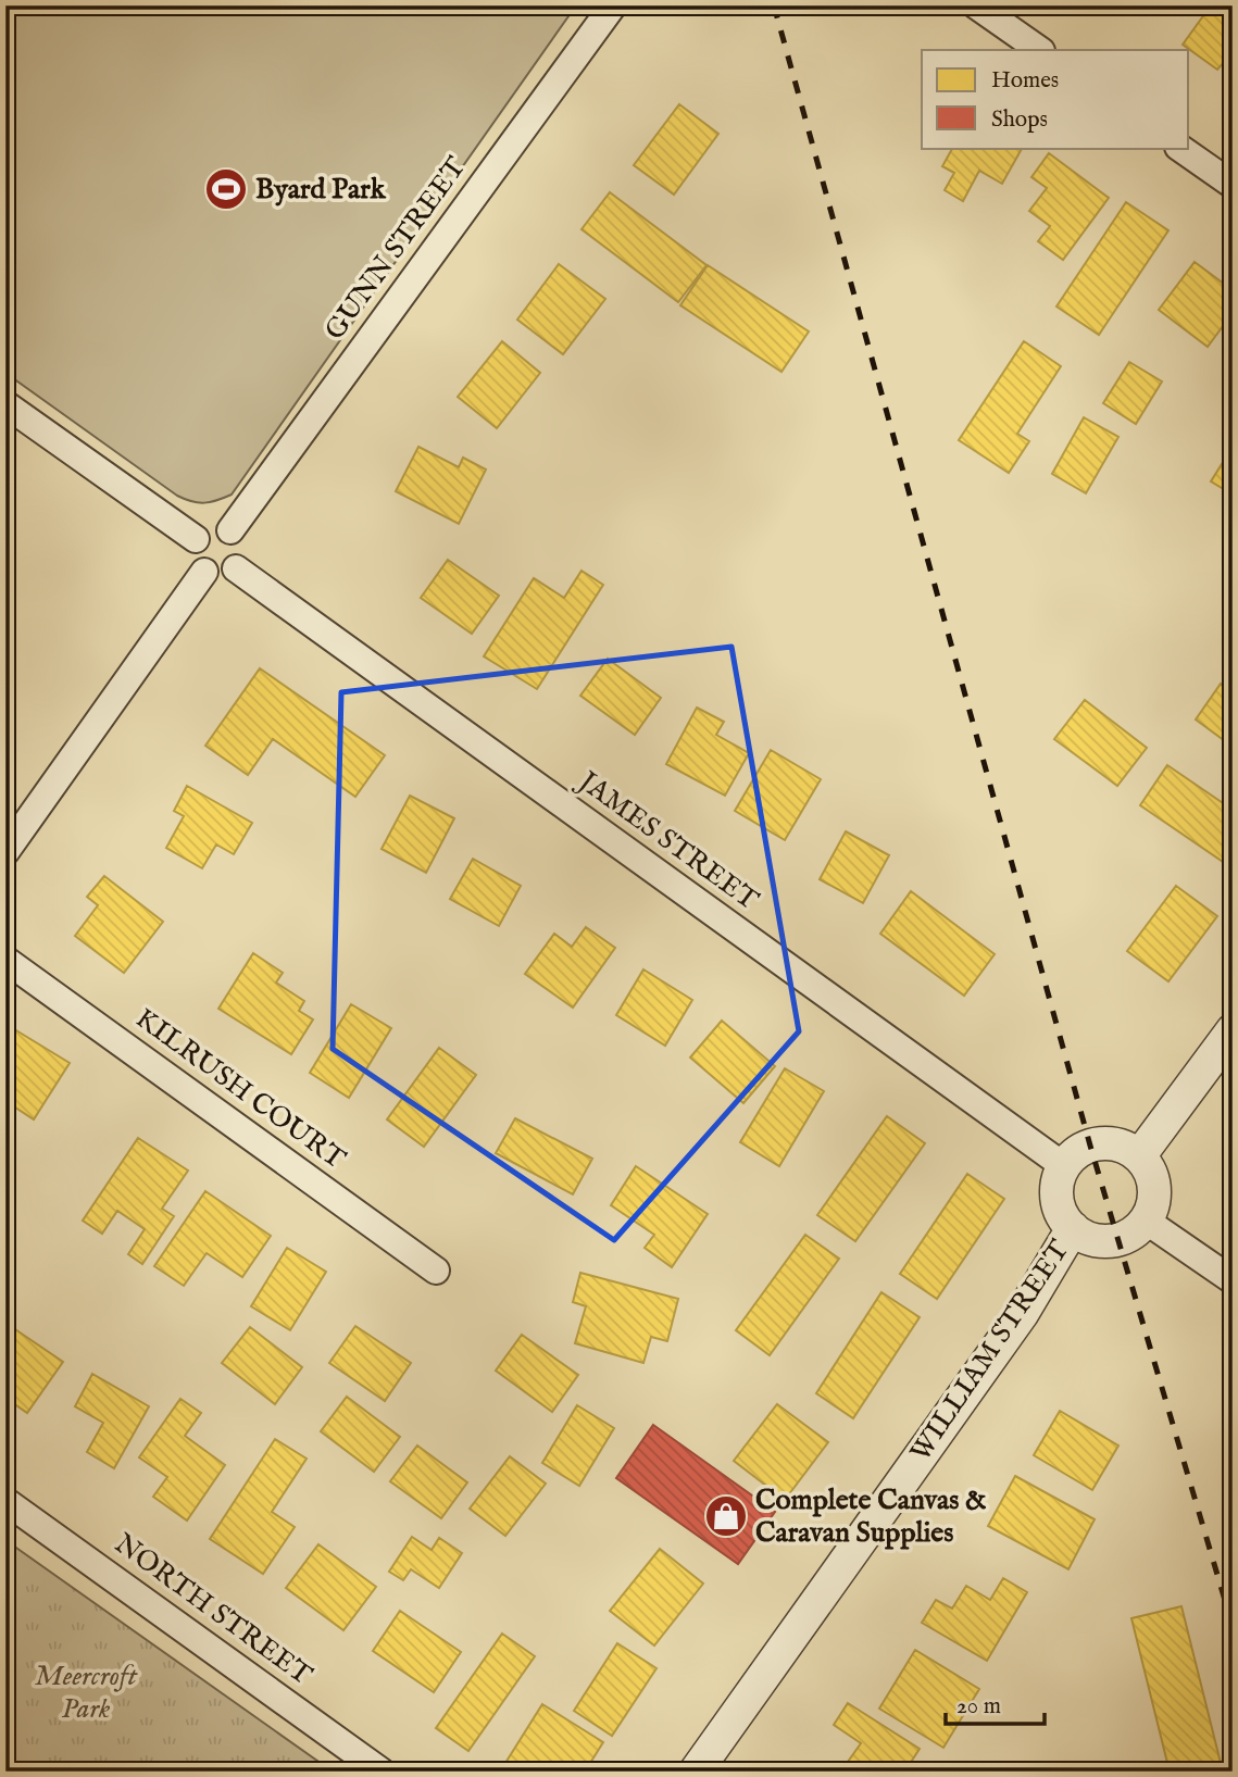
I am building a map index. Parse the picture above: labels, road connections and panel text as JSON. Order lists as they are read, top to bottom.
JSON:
{
  "streets": {
    "street": [
      "GUNN STREET",
      "JAMES STREET",
      "KILRUSH COURT",
      "WILLIAM STREET",
      "NORTH STREET"
    ]
  },
  "crossings": [
    ["GUNN STREET", "JAMES STREET"],
    ["JAMES STREET", "WILLIAM STREET"]
  ],
  "parks": ["Meercroft Park"],
  "places": {
    "sports": ["Byard Park"],
    "shop": ["Complete Canvas & Caravan Supplies"]
  },
  "legend": ["Homes", "Shops"],
  "scale_bar": "20 m"
}
